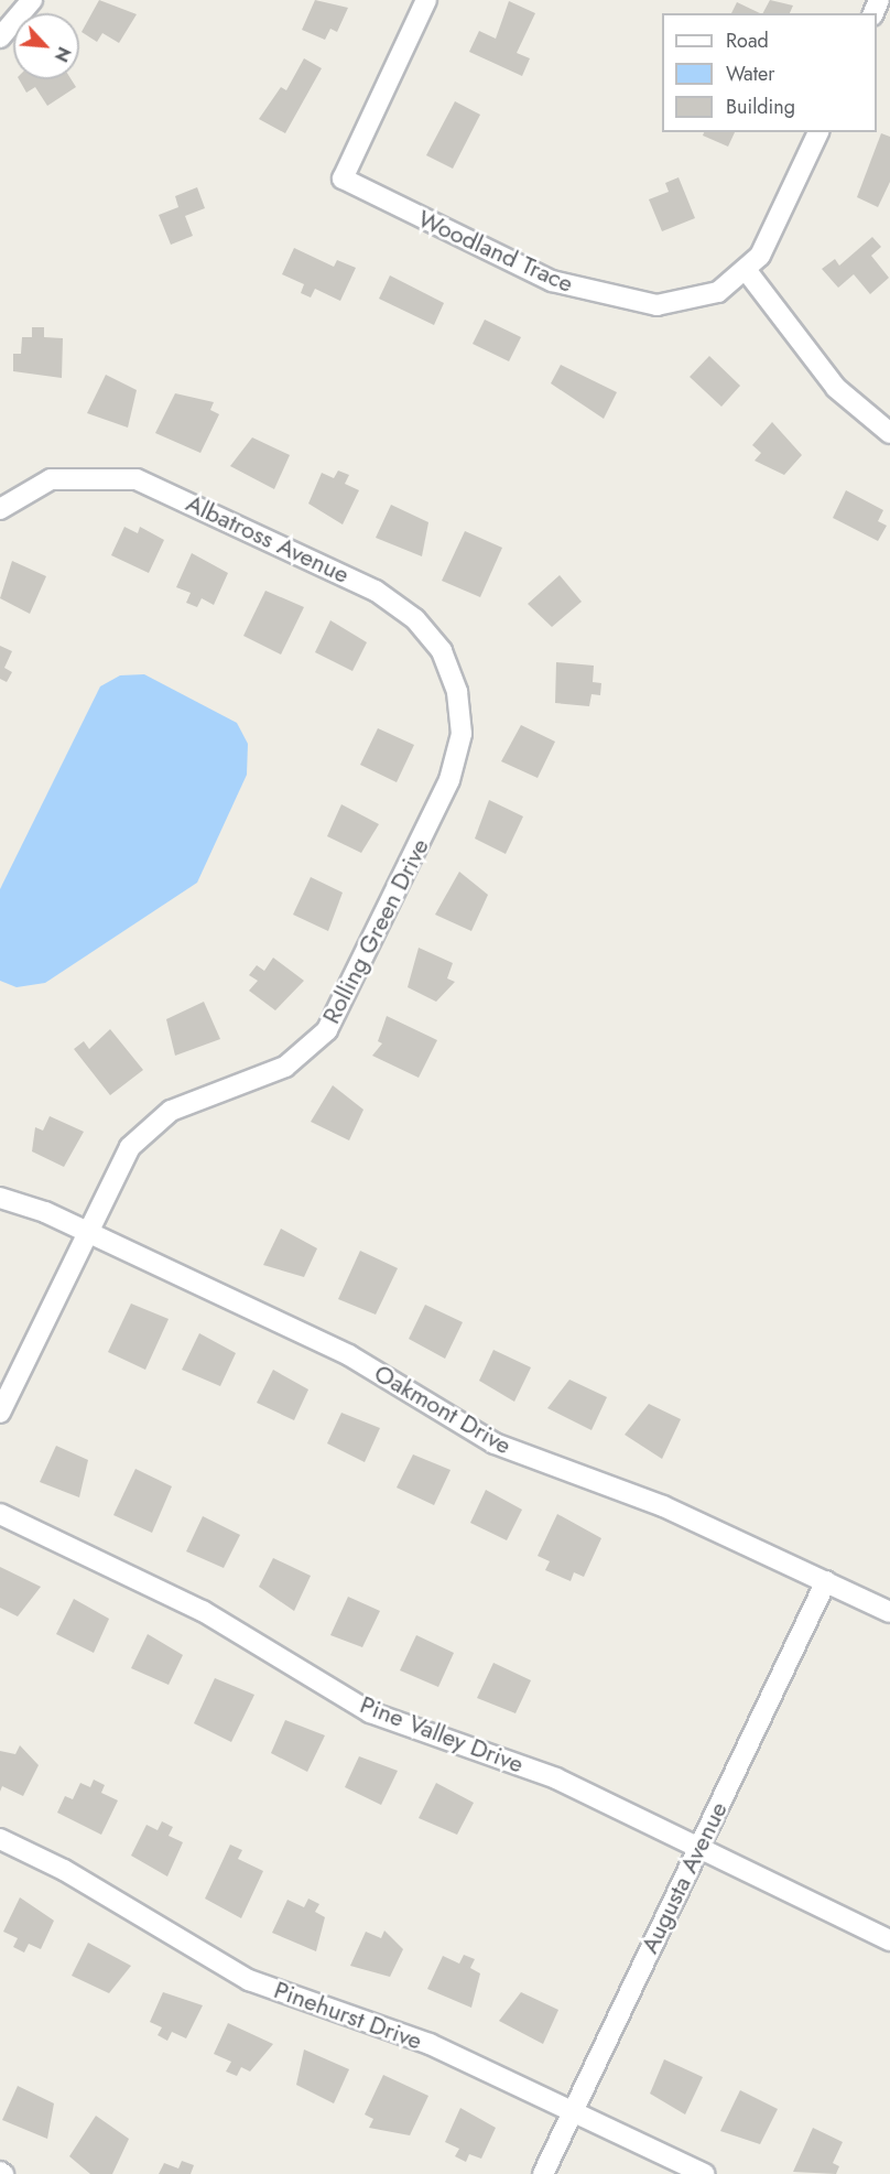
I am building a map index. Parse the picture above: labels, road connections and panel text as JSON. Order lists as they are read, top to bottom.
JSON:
{
  "streets": {
    "street": [
      "Woodland Trace",
      "Albatross Avenue",
      "Rolling Green Drive",
      "Oakmont Drive",
      "Pine Valley Drive",
      "Augusta Avenue",
      "Pinehurst Drive"
    ]
  },
  "crossings": [
    ["Albatross Avenue", "Rolling Green Drive"],
    ["Rolling Green Drive", "Oakmont Drive"],
    ["Oakmont Drive", "Augusta Avenue"],
    ["Pine Valley Drive", "Augusta Avenue"],
    ["Augusta Avenue", "Pinehurst Drive"]
  ],
  "legend": ["Road", "Water", "Building"],
  "north": "bottom right"
}
